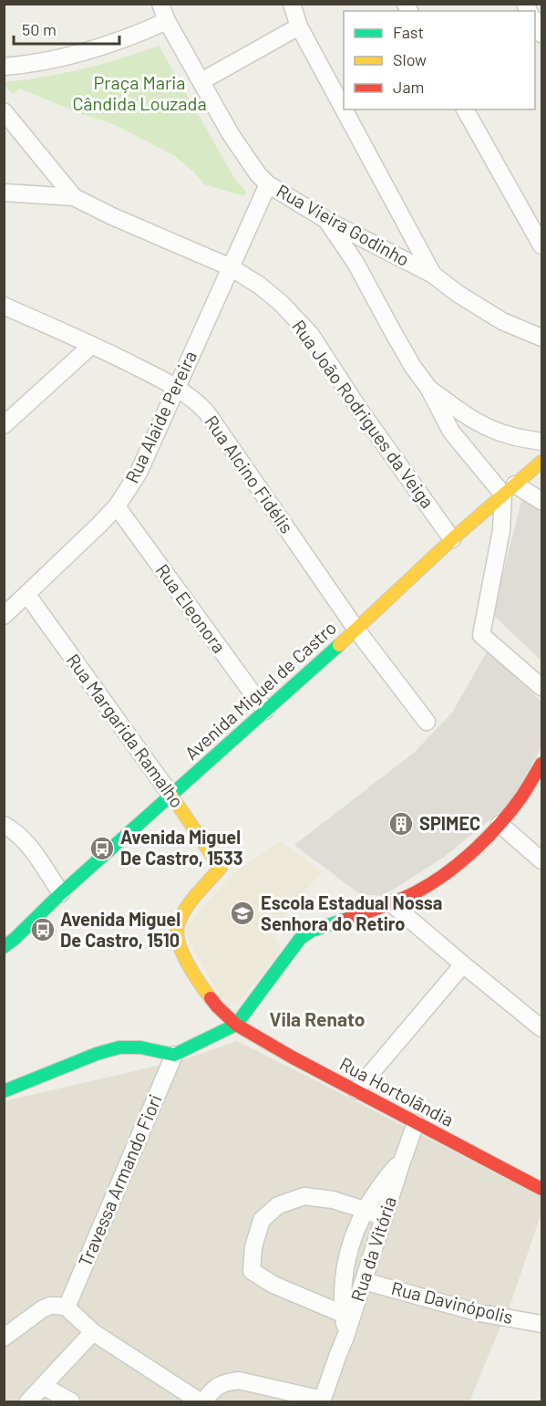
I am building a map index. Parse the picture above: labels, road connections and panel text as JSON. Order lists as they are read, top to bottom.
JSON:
{
  "streets": {
    "street": [
      "Rua Vieira Godinho",
      "Rua João Rodrigues da Veiga",
      "Rua Alaide Pereira",
      "Rua Alcino Fidélis",
      "Rua Eleonora",
      "Avenida Miguel de Castro",
      "Rua Margarida Ramalho",
      "Rua Hortolãndia",
      "Travessa Armando Fiori",
      "Rua da Vitória",
      "Rua Davinópolis"
    ]
  },
  "crossings": [
    ["Rua Vieira Godinho", "Rua Alaide Pereira"],
    ["Rua João Rodrigues da Veiga", "Rua Alaide Pereira"],
    ["Rua João Rodrigues da Veiga", "Avenida Miguel de Castro"],
    ["Rua Alaide Pereira", "Rua Alcino Fidélis"],
    ["Rua Alaide Pereira", "Rua Eleonora"],
    ["Rua Alaide Pereira", "Rua Margarida Ramalho"],
    ["Rua Alcino Fidélis", "Avenida Miguel de Castro"],
    ["Rua Eleonora", "Avenida Miguel de Castro"],
    ["Avenida Miguel de Castro", "Rua Margarida Ramalho"],
    ["Rua Margarida Ramalho", "Rua Hortolãndia"],
    ["Rua Hortolãndia", "Rua da Vitória"],
    ["Rua da Vitória", "Rua Davinópolis"]
  ],
  "districts": ["Vila Renato"],
  "parks": ["Praça Maria Cândida Louzada"],
  "places": {
    "building": ["SPIMEC"],
    "bus stop": ["Avenida Miguel De Castro, 1533", "Avenida Miguel De Castro, 1510"],
    "school or university": ["Escola Estadual Nossa Senhora do Retiro"]
  },
  "legend": ["Fast", "Slow", "Jam"],
  "scale_bar": "50 m"
}
